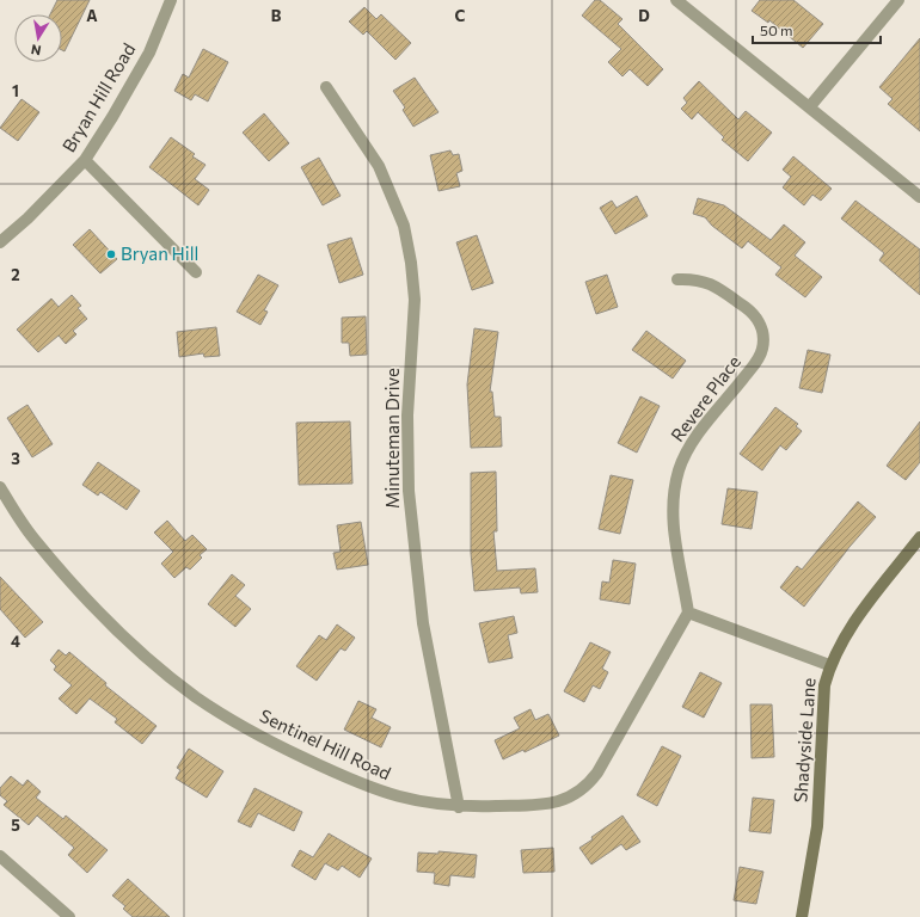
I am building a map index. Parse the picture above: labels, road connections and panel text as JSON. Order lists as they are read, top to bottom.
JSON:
{
  "streets": {
    "street": [
      "Bryan Hill Road",
      "Revere Place",
      "Minuteman Drive",
      "Shadyside Lane",
      "Sentinel Hill Road"
    ]
  },
  "crossings": [
    ["Revere Place", "Sentinel Hill Road"],
    ["Minuteman Drive", "Sentinel Hill Road"]
  ],
  "places": ["Bryan Hill"],
  "scale_bar": "50 m",
  "north": "bottom",
  "grid": {
    "columns": [
      "A",
      "B",
      "C",
      "D"
    ],
    "rows": [
      "1",
      "2",
      "3",
      "4",
      "5"
    ]
  }
}
